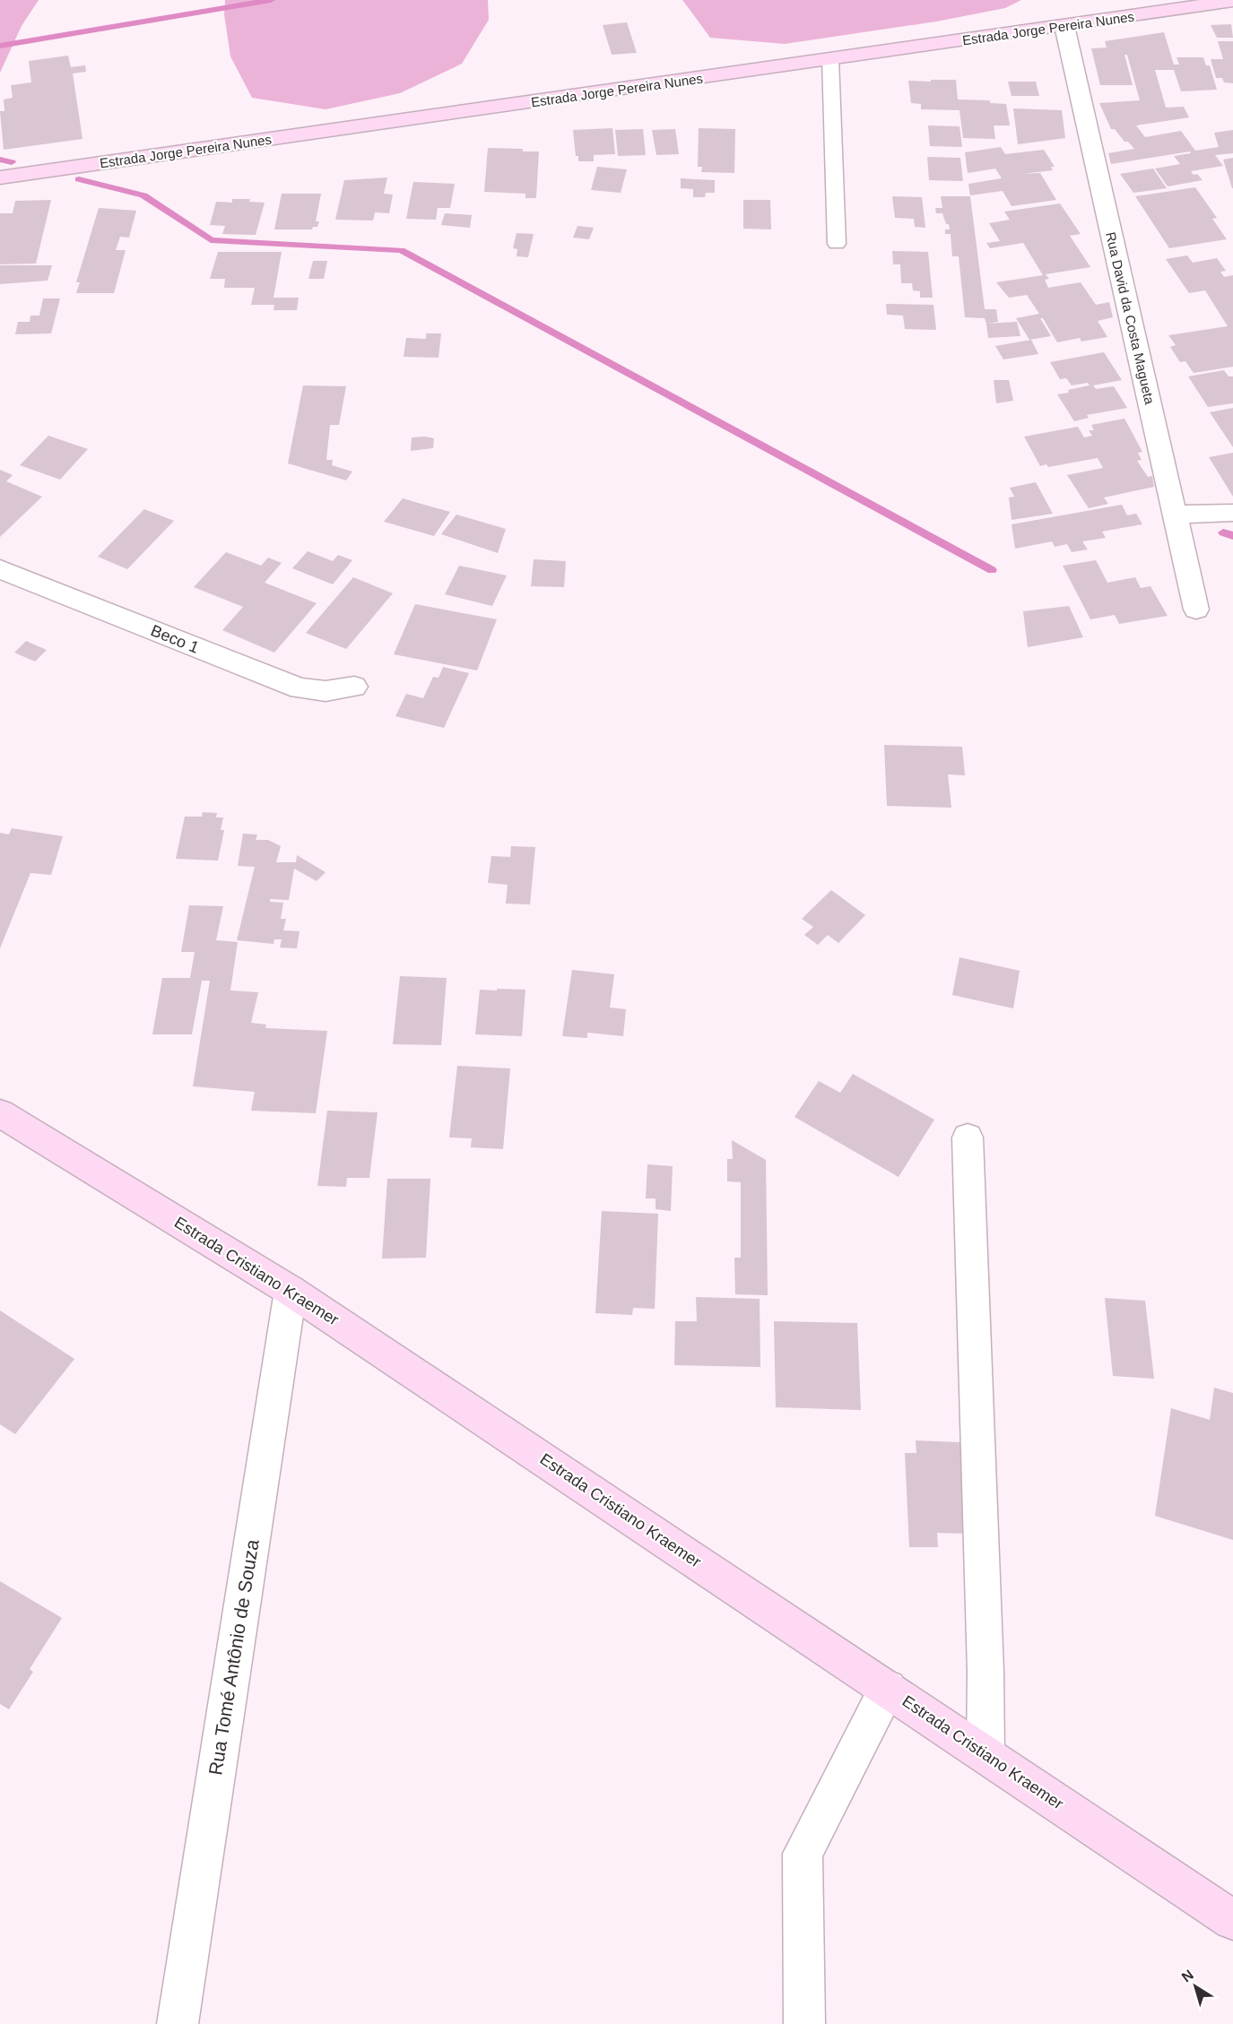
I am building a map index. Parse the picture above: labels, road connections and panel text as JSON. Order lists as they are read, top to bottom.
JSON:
{
  "streets": {
    "street": [
      "Estrada Jorge Pereira Nunes",
      "Rua David da Costa Magueta",
      "Beco 1",
      "Estrada Cristiano Kraemer",
      "Rua Tomé Antônio de Souza"
    ]
  },
  "crossings": [
    ["Estrada Jorge Pereira Nunes", "Rua David da Costa Magueta"],
    ["Estrada Cristiano Kraemer", "Rua Tomé Antônio de Souza"]
  ],
  "north": "top left"
}
